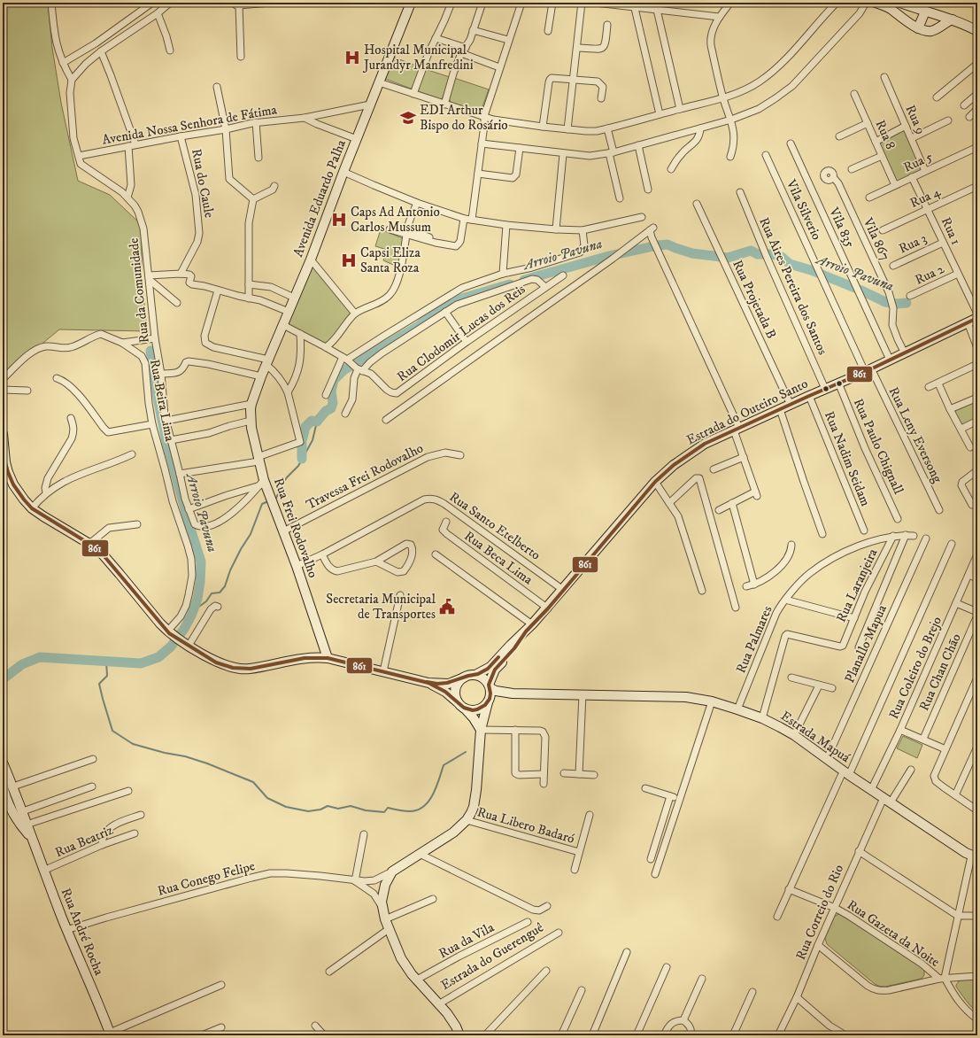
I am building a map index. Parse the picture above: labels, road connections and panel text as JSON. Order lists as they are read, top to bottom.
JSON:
{
  "streets": {
    "main road": [
      "Avenida Eduardo Palha",
      "Estrada do Outeiro Santo",
      "Rua Frei Rodovalho",
      "Estrada Mapuá",
      "Rua André Rocha",
      "Estrada do Guerenguê"
    ],
    "street": [
      "Rua 9",
      "Avenida Nossa Senhora de Fátima",
      "Rua 8",
      "Rua 5",
      "Rua do Caule",
      "Rua 4",
      "Vila Silverio",
      "Vila 835",
      "Rua 1",
      "Vila 867",
      "Rua 3",
      "Rua 2",
      "Rua Aires Pereira dos Santos",
      "Rua da Comunidade",
      "Rua Projetada B",
      "Rua Clodomir Lucas dos Reis",
      "Rua Beira Lima",
      "Rua Leny Eversong",
      "Rua Paulo Chignall",
      "Rua Nadim Seidam",
      "Travessa Frei Rodovalho",
      "Rua Santo Etelberto",
      "Rua Beca Lima",
      "Rua Laranjeira",
      "Rua Palmares",
      "Planallo Mapua",
      "Rua Coleiro do Brejo",
      "Rua Chan Chão",
      "Rua Libero Badaró",
      "Rua Beatriz",
      "Rua Conego Felipe",
      "Rua Correio do Rio",
      "Rua Gazeta da Noite",
      "Rua da Vila"
    ]
  },
  "crossings": [
    ["Rua 9", "Rua 5"],
    ["Avenida Nossa Senhora de Fátima", "Rua do Caule"],
    ["Avenida Nossa Senhora de Fátima", "Avenida Eduardo Palha"],
    ["Avenida Nossa Senhora de Fátima", "Rua da Comunidade"],
    ["Rua 8", "Rua 5"],
    ["Rua 5", "Rua 1"],
    ["Rua 4", "Rua 1"],
    ["Avenida Eduardo Palha", "Rua Clodomir Lucas dos Reis"],
    ["Avenida Eduardo Palha", "Rua Frei Rodovalho"],
    ["Vila Silverio", "Estrada do Outeiro Santo"],
    ["Vila Silverio", "Rua Leny Eversong"],
    ["Vila 835", "Estrada do Outeiro Santo"],
    ["Rua 1", "Rua 3"],
    ["Rua 1", "Rua 2"],
    ["Vila 867", "Estrada do Outeiro Santo"],
    ["Rua Aires Pereira dos Santos", "Estrada do Outeiro Santo"],
    ["Rua da Comunidade", "Rua Frei Rodovalho"],
    ["Rua Projetada B", "Estrada do Outeiro Santo"],
    ["Rua Clodomir Lucas dos Reis", "Estrada do Outeiro Santo"],
    ["Estrada do Outeiro Santo", "Rua Leny Eversong"],
    ["Estrada do Outeiro Santo", "Rua Paulo Chignall"],
    ["Estrada do Outeiro Santo", "Rua Nadim Seidam"],
    ["Estrada do Outeiro Santo", "Rua Santo Etelberto"],
    ["Estrada do Outeiro Santo", "Rua Beca Lima"],
    ["Estrada do Outeiro Santo", "Estrada Mapuá"],
    ["Travessa Frei Rodovalho", "Rua Frei Rodovalho"],
    ["Rua Santo Etelberto", "Rua Frei Rodovalho"],
    ["Rua Laranjeira", "Rua Palmares"],
    ["Rua Laranjeira", "Estrada Mapuá"],
    ["Rua Palmares", "Estrada Mapuá"],
    ["Planallo Mapua", "Estrada Mapuá"],
    ["Rua Coleiro do Brejo", "Estrada Mapuá"],
    ["Estrada Mapuá", "Rua Correio do Rio"],
    ["Rua Beatriz", "Rua André Rocha"],
    ["Rua Conego Felipe", "Rua André Rocha"],
    ["Rua Conego Felipe", "Estrada do Guerenguê"],
    ["Rua Correio do Rio", "Rua Gazeta da Noite"],
    ["Rua da Vila", "Estrada do Guerenguê"]
  ],
  "water": ["Arroio Pavuna"],
  "places": {
    "hospital": ["Hospital Municipal Jurandyr Manfredini", "Caps Ad Antonio Carlos Mussum", "Capsi Eliza Santa Roza"],
    "school or university": ["EDI Arthur Bispo do Rosário"],
    "public building": ["Secretaria Municipal de Transportes"]
  },
  "lines": ["transit line 861"]
}
